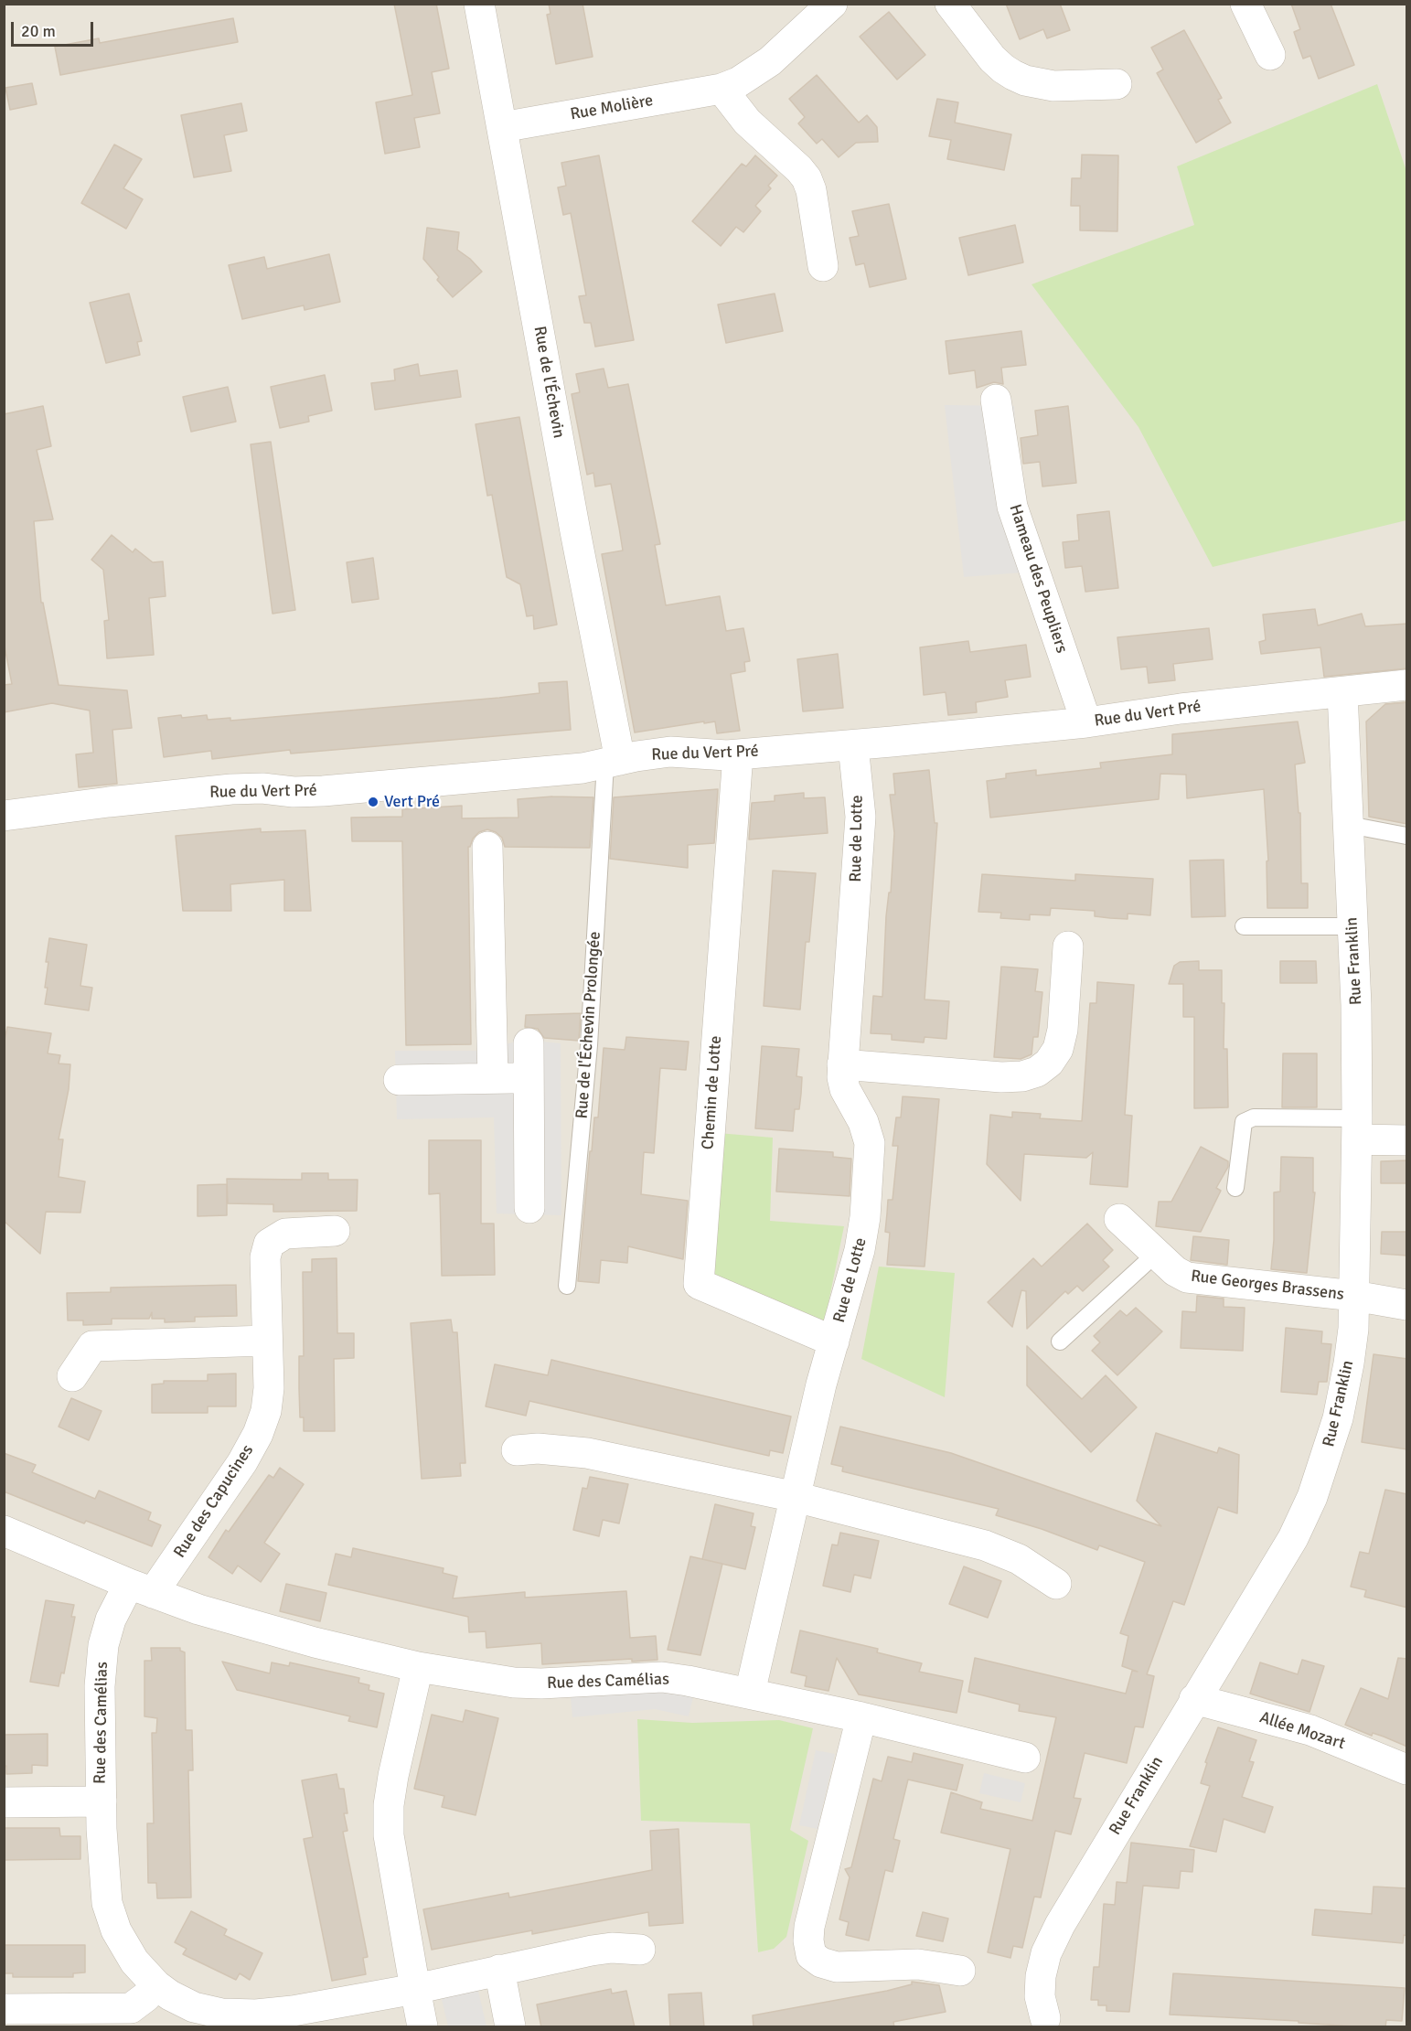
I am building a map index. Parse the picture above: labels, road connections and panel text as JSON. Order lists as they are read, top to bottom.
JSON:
{
  "streets": {
    "street": [
      "Rue Molière",
      "Rue de l'Échevin",
      "Hameau des Peupliers",
      "Rue du Vert Pré",
      "Rue de Lotte",
      "Rue Franklin",
      "Chemin de Lotte",
      "Rue Georges Brassens",
      "Rue des Capucines",
      "Rue des Camélias",
      "Allée Mozart"
    ],
    "lane": ["Rue de l'Échevin Prolongée"]
  },
  "crossings": [
    ["Rue Molière", "Rue de l'Échevin"],
    ["Rue de l'Échevin", "Rue du Vert Pré"],
    ["Rue de l'Échevin", "Rue de l'Échevin Prolongée"],
    ["Hameau des Peupliers", "Rue du Vert Pré"],
    ["Rue du Vert Pré", "Rue de Lotte"],
    ["Rue du Vert Pré", "Rue Franklin"],
    ["Rue du Vert Pré", "Rue de l'Échevin Prolongée"],
    ["Rue du Vert Pré", "Chemin de Lotte"],
    ["Rue de Lotte", "Chemin de Lotte"],
    ["Rue de Lotte", "Rue des Camélias"],
    ["Rue Franklin", "Rue Georges Brassens"],
    ["Rue Franklin", "Allée Mozart"],
    ["Rue des Capucines", "Rue des Camélias"]
  ],
  "places": ["Vert Pré"],
  "scale_bar": "20 m"
}
